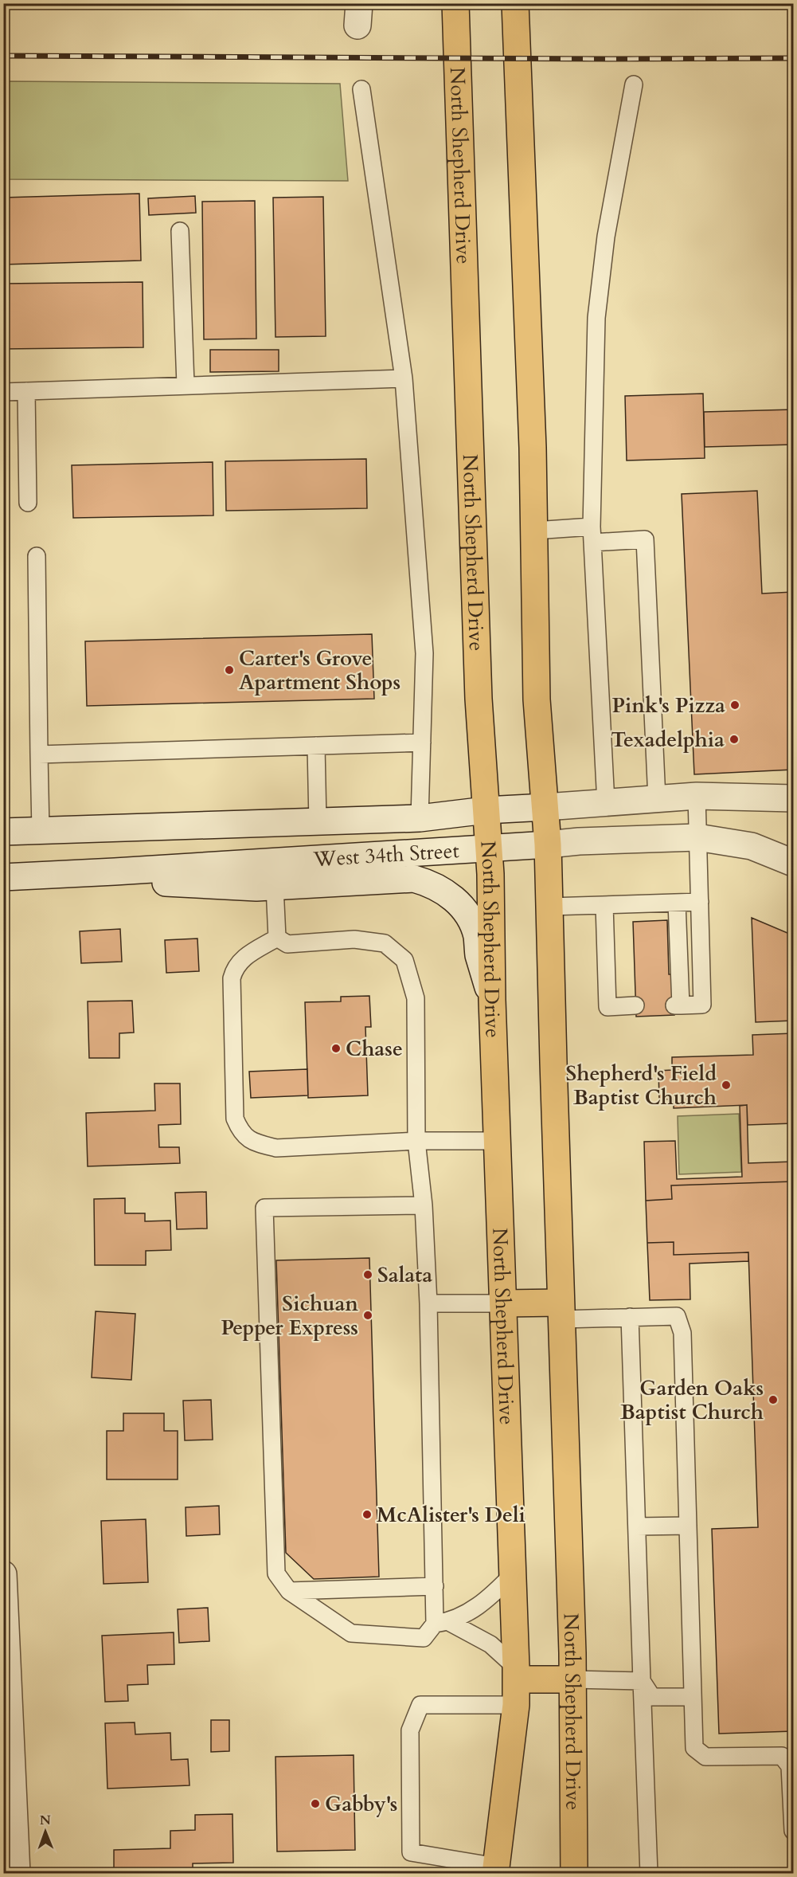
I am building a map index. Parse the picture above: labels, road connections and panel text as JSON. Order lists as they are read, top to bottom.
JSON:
{
  "streets": {
    "main road": ["North Shepherd Drive", "West 34th Street"]
  },
  "crossings": [
    ["North Shepherd Drive", "West 34th Street"]
  ],
  "places": [
    "Carter's Grove Apartment Shops",
    "Pink's Pizza",
    "Texadelphia",
    "Chase",
    "Shepherd's Field Baptist Church",
    "Salata",
    "Sichuan Pepper Express",
    "Garden Oaks Baptist Church",
    "McAlister's Deli",
    "Gabby's"
  ],
  "north": "top"
}
